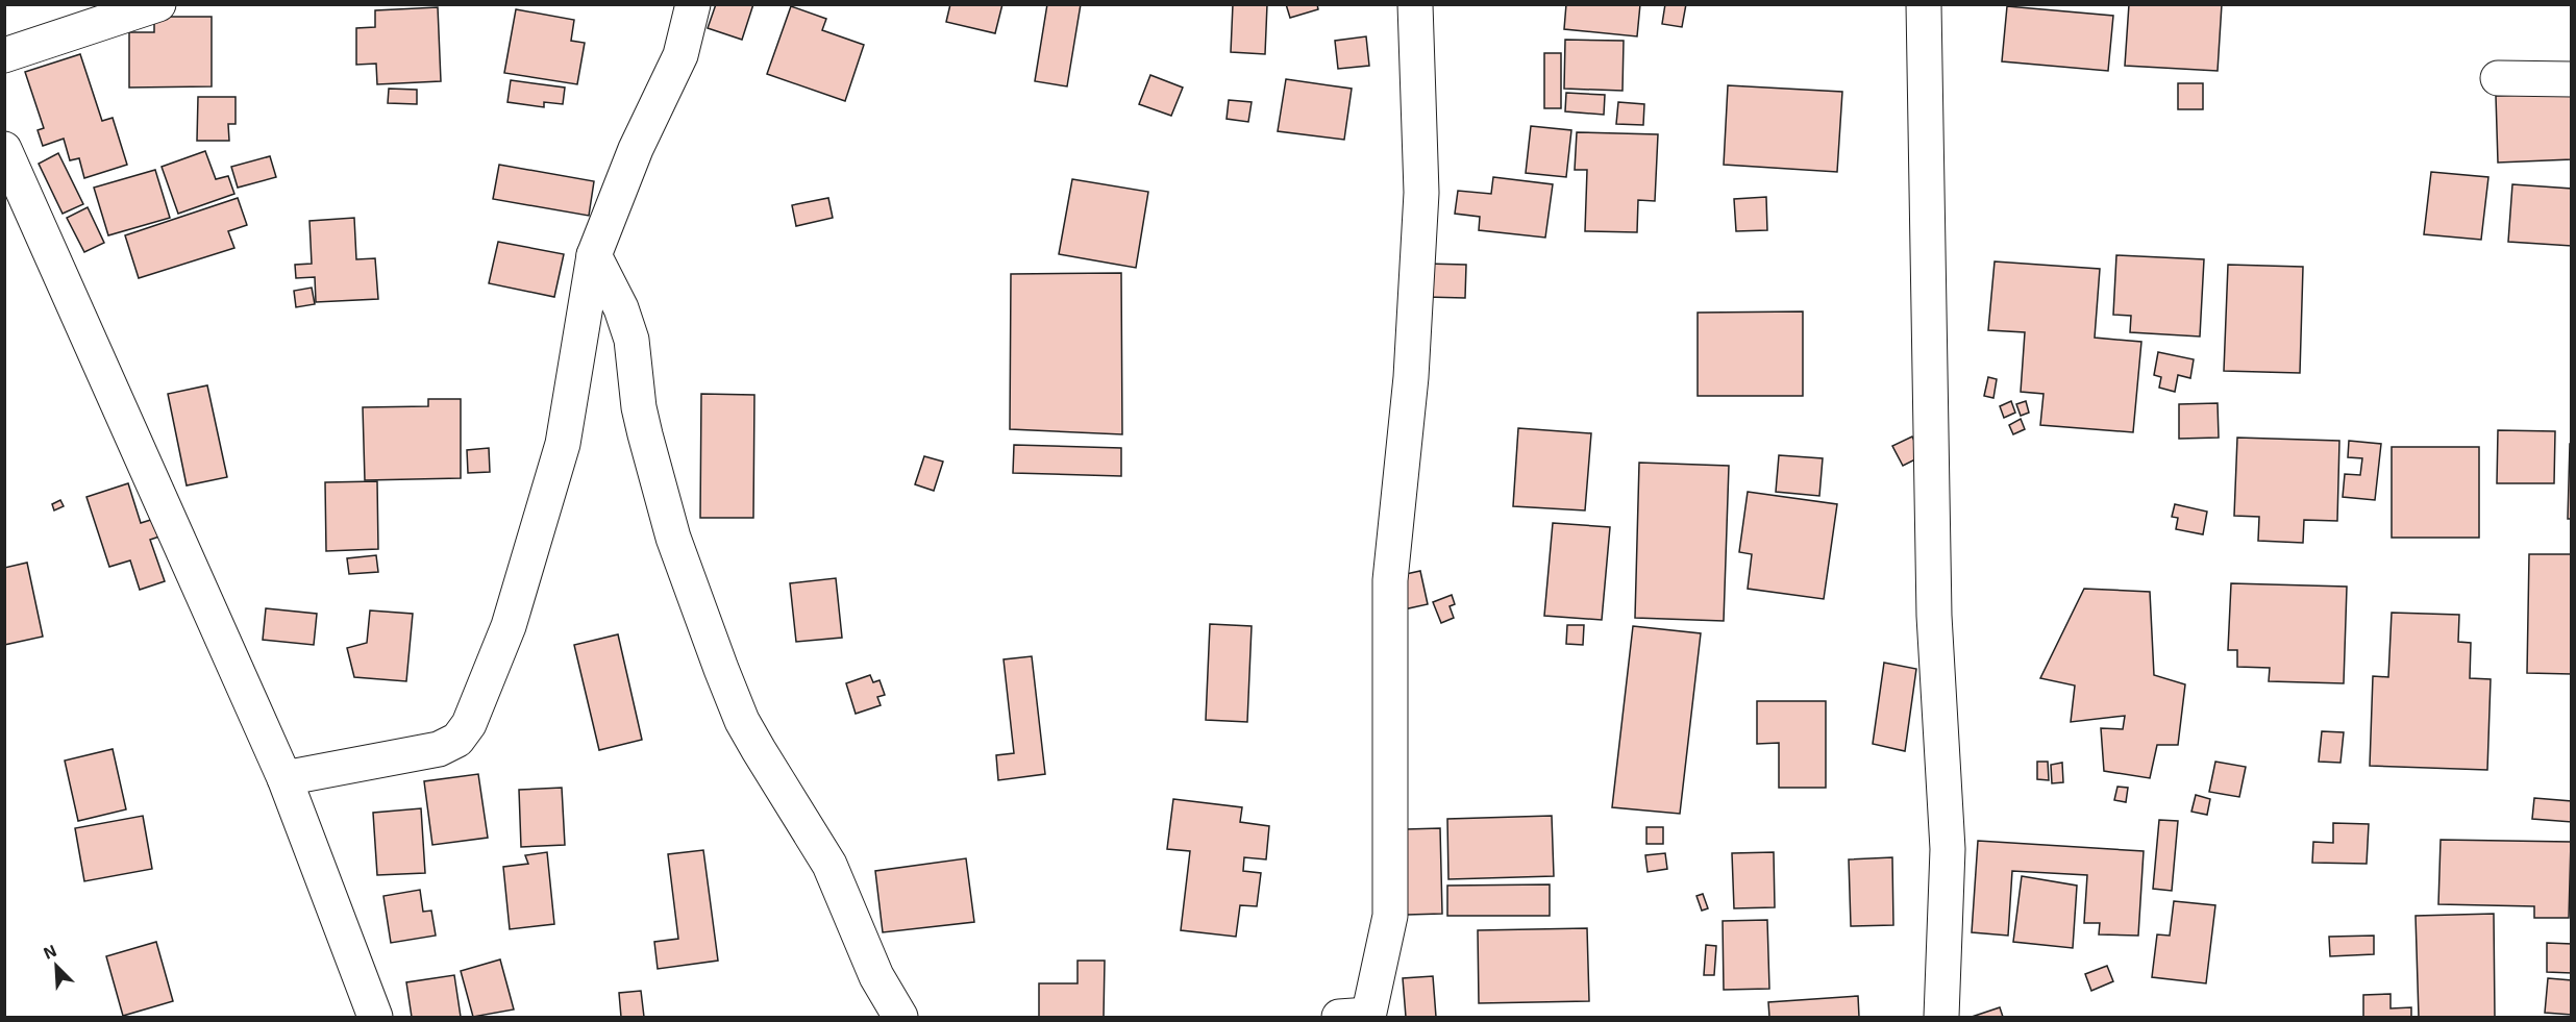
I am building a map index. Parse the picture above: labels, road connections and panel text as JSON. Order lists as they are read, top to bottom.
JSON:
{
  "north": "top left"
}
